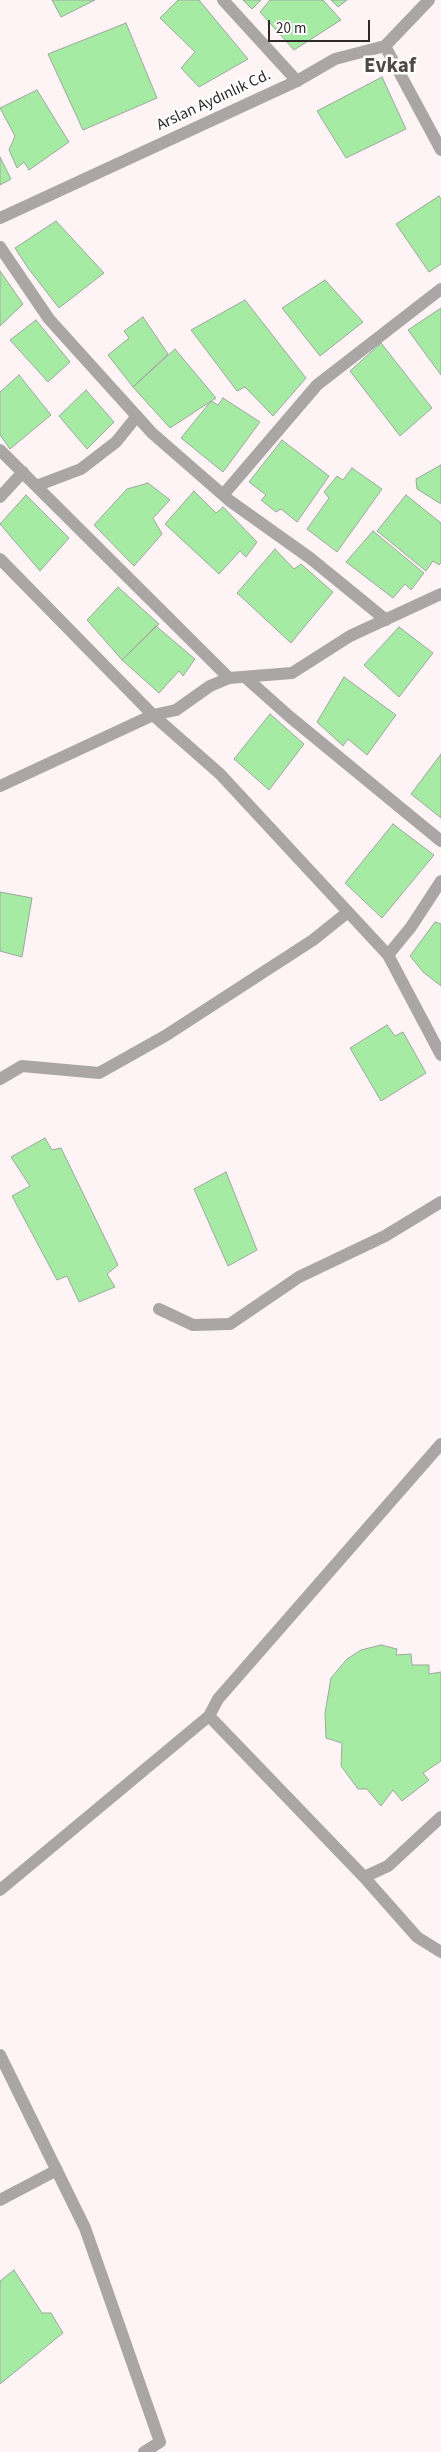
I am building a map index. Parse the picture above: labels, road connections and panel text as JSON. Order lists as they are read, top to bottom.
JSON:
{
  "streets": {
    "street": ["Arslan Aydınlık Cd."]
  },
  "districts": ["Evkaf"],
  "scale_bar": "20 m"
}
